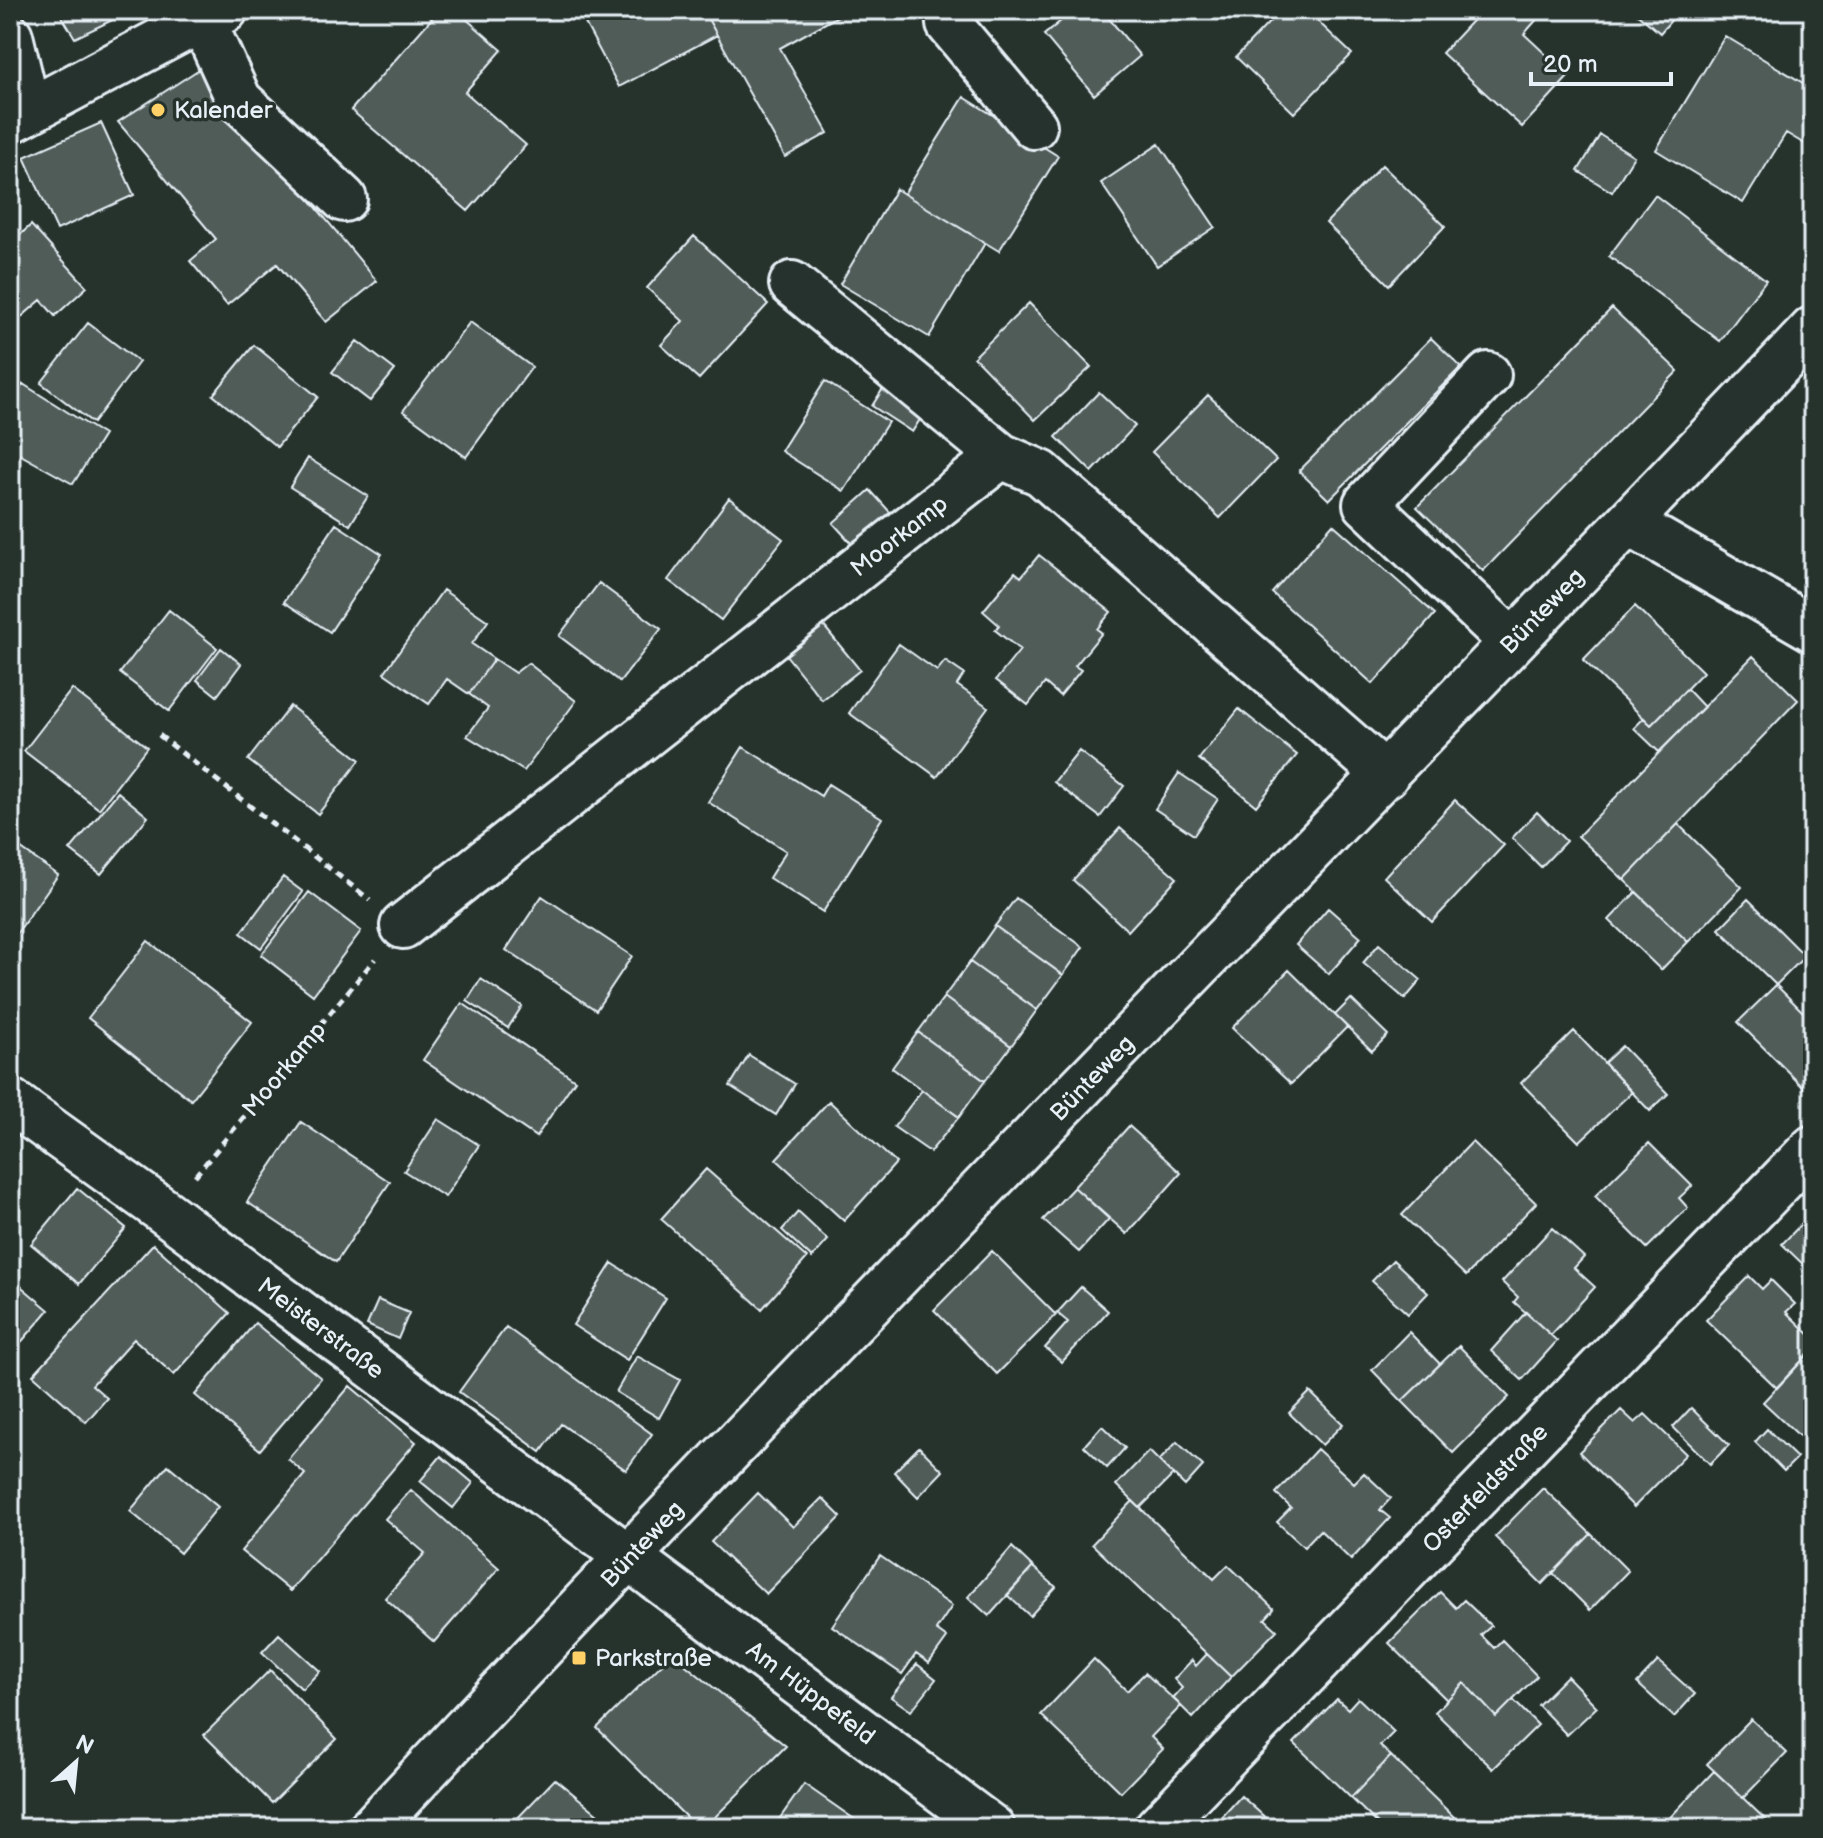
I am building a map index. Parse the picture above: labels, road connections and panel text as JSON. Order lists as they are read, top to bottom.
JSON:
{
  "streets": {
    "street": [
      "Moorkamp",
      "Bünteweg",
      "Meisterstraße",
      "Osterfeldstraße",
      "Am Hüppefeld"
    ]
  },
  "crossings": [
    ["Moorkamp", "Meisterstraße"],
    ["Bünteweg", "Meisterstraße"],
    ["Bünteweg", "Am Hüppefeld"],
    ["Meisterstraße", "Am Hüppefeld"]
  ],
  "places": {
    "other": ["Kalender"],
    "transit": ["Parkstraße"]
  },
  "scale_bar": "20 m",
  "north": "top right"
}
